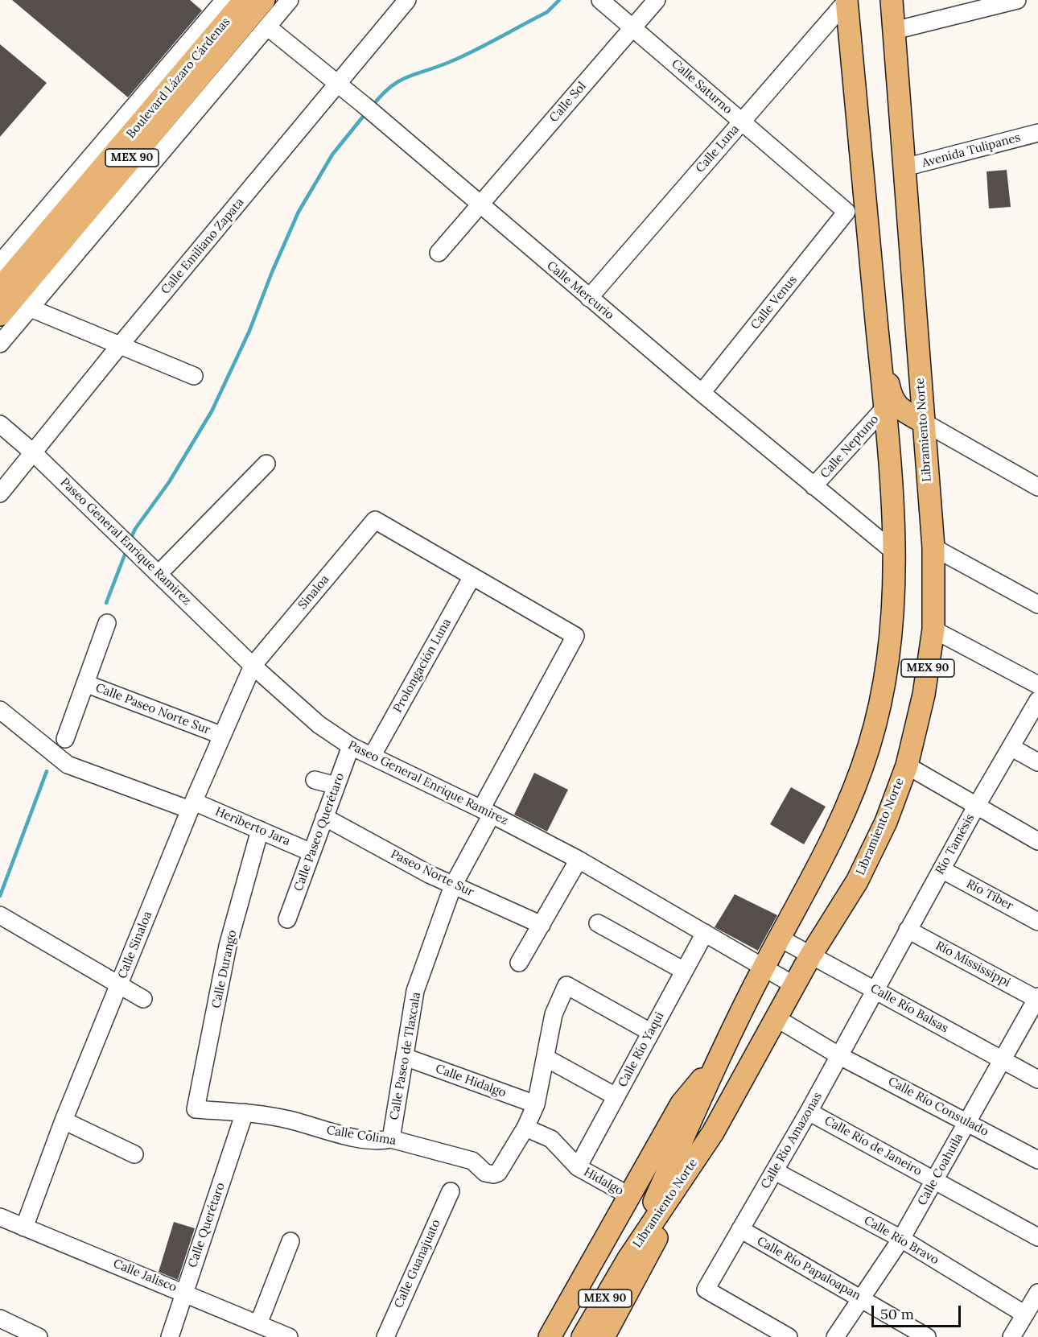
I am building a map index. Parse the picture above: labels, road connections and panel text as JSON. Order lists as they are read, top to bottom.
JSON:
{
  "streets": {
    "main road": ["Boulevard Lázaro Cárdenas", "MEX 90", "Libramiento Norte"],
    "street": [
      "Calle Saturno",
      "Calle Sol",
      "Calle Luna",
      "Avenida Tulipanes",
      "Calle Emiliano Zapata",
      "Calle Mercurio",
      "Calle Venus",
      "Calle Neptuno",
      "Paseo General Enrique Ramirez",
      "Sinaloa",
      "Prolongación Luna",
      "Calle Paseo Norte Sur",
      "Heriberto Jara",
      "Calle Paseo Querétaro",
      "Río Tamésis",
      "Paseo Norte Sur",
      "Río Tíber",
      "Calle Sinaloa",
      "Río Mississippi",
      "Calle Durango",
      "Calle Río Balsas",
      "Calle Río Yaqui",
      "Calle Paseo de Tlaxcala",
      "Calle Hidalgo",
      "Calle Río Consulado",
      "Calle Colima",
      "Calle Río Amazonas",
      "Calle Río de Janeiro",
      "Calle Coahuila",
      "Hidalgo",
      "Calle Querétaro",
      "Calle Río Bravo",
      "Calle Guanajuato",
      "Calle Río Papaloapan",
      "Calle Jalisco"
    ]
  },
  "crossings": [
    ["Calle Saturno", "Calle Sol"],
    ["Calle Saturno", "Calle Luna"],
    ["Calle Saturno", "Calle Venus"],
    ["Calle Sol", "Calle Mercurio"],
    ["Calle Luna", "Calle Mercurio"],
    ["Calle Luna", "Libramiento Norte"],
    ["Avenida Tulipanes", "Libramiento Norte"],
    ["MEX 90", "Libramiento Norte"],
    ["Calle Emiliano Zapata", "Calle Mercurio"],
    ["Calle Emiliano Zapata", "Paseo General Enrique Ramirez"],
    ["Calle Mercurio", "Calle Venus"],
    ["Calle Mercurio", "Libramiento Norte"],
    ["Calle Mercurio", "Calle Neptuno"],
    ["Libramiento Norte", "Calle Neptuno"],
    ["Libramiento Norte", "Paseo General Enrique Ramirez"],
    ["Libramiento Norte", "Calle Río Balsas"],
    ["Libramiento Norte", "Calle Río Consulado"],
    ["Paseo General Enrique Ramirez", "Sinaloa"],
    ["Paseo General Enrique Ramirez", "Prolongación Luna"],
    ["Paseo General Enrique Ramirez", "Calle Paseo Querétaro"],
    ["Paseo General Enrique Ramirez", "Calle Sinaloa"],
    ["Paseo General Enrique Ramirez", "Calle Río Yaqui"],
    ["Paseo General Enrique Ramirez", "Calle Paseo de Tlaxcala"],
    ["Sinaloa", "Prolongación Luna"],
    ["Sinaloa", "Calle Sinaloa"],
    ["Sinaloa", "Calle Paseo de Tlaxcala"],
    ["Prolongación Luna", "Calle Paseo de Tlaxcala"],
    ["Calle Paseo Norte Sur", "Calle Sinaloa"],
    ["Heriberto Jara", "Calle Paseo Querétaro"],
    ["Heriberto Jara", "Calle Sinaloa"],
    ["Heriberto Jara", "Calle Durango"],
    ["Calle Paseo Querétaro", "Paseo Norte Sur"],
    ["Río Tamésis", "Río Tíber"],
    ["Río Tamésis", "Río Mississippi"],
    ["Río Tamésis", "Calle Río Balsas"],
    ["Río Tamésis", "Calle Río Amazonas"],
    ["Paseo Norte Sur", "Calle Paseo de Tlaxcala"],
    ["Calle Sinaloa", "Calle Jalisco"],
    ["Río Mississippi", "Calle Coahuila"],
    ["Calle Durango", "Calle Colima"],
    ["Calle Río Balsas", "Calle Río Amazonas"],
    ["Calle Río Balsas", "Calle Coahuila"],
    ["Calle Río Yaqui", "Hidalgo"],
    ["Calle Paseo de Tlaxcala", "Calle Hidalgo"],
    ["Calle Paseo de Tlaxcala", "Calle Colima"],
    ["Calle Río Consulado", "Calle Río Amazonas"],
    ["Calle Río Consulado", "Calle Coahuila"],
    ["Calle Colima", "Calle Querétaro"],
    ["Calle Río Amazonas", "Calle Río de Janeiro"],
    ["Calle Río Amazonas", "Calle Río Bravo"],
    ["Calle Río Amazonas", "Calle Río Papaloapan"],
    ["Calle Río de Janeiro", "Calle Coahuila"],
    ["Calle Coahuila", "Calle Río Bravo"],
    ["Calle Coahuila", "Calle Río Papaloapan"],
    ["Calle Querétaro", "Calle Jalisco"]
  ],
  "scale_bar": "50 m"
}
